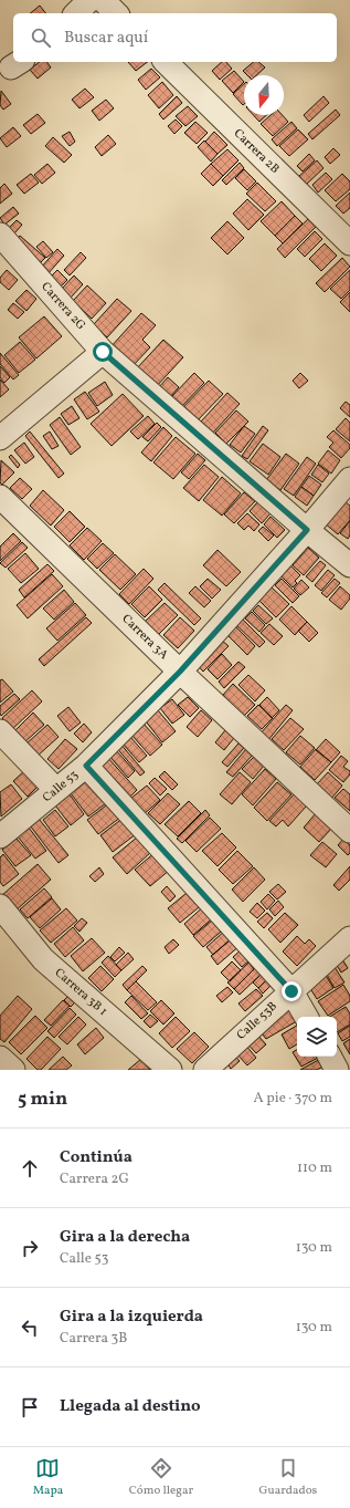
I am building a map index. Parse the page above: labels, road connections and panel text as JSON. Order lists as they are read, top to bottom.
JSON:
{
  "streets": {
    "street": [
      "Carrera 2B",
      "Carrera 2G",
      "Carrera 3A",
      "Calle 53",
      "Carrera 3B 1",
      "Calle 53B"
    ]
  },
  "crossings": [
    ["Carrera 2G", "Calle 53"],
    ["Carrera 3A", "Calle 53"]
  ],
  "north": "bottom",
  "page": {
    "search": "Buscar aquí",
    "heading": ["5 min", "A pie · 370 m"],
    "list": [
      ["Continúa", "Carrera 2G", "110 m"],
      ["Gira a la derecha", "Calle 53", "130 m"],
      ["Gira a la izquierda", "Carrera 3B", "130 m"],
      "Llegada al destino"
    ],
    "nav": ["Mapa", "Cómo llegar", "Guardados"]
  }
}
